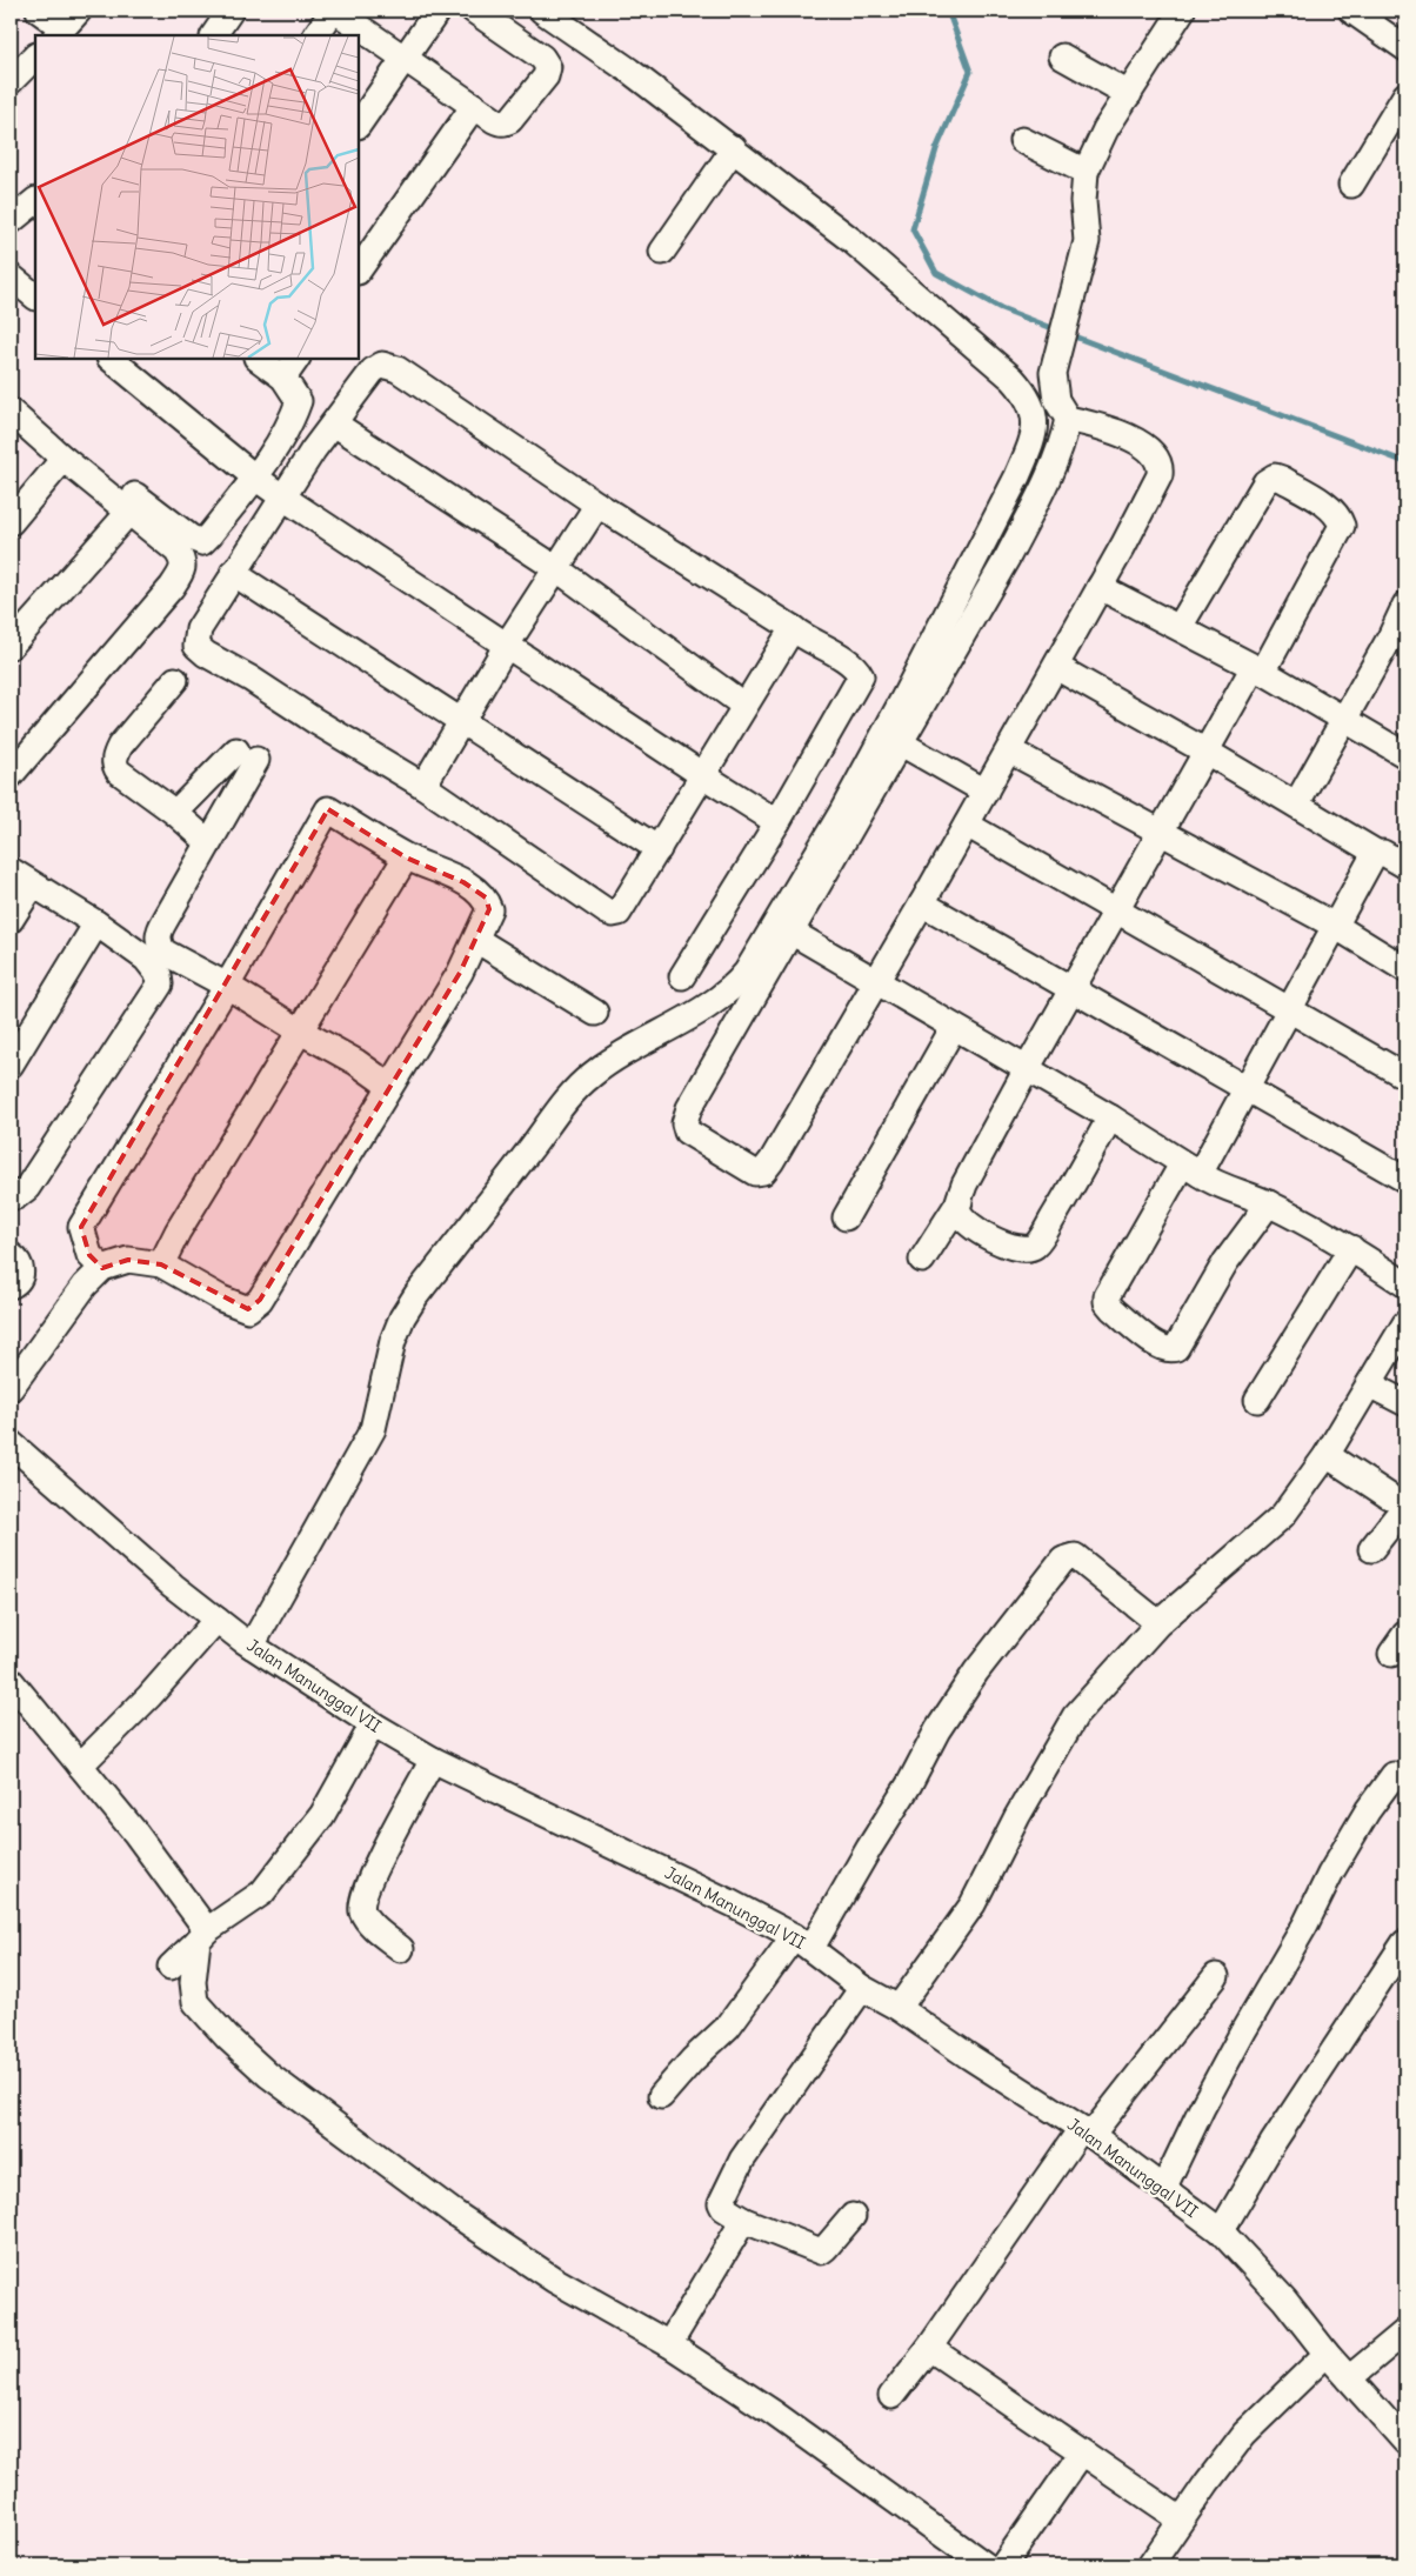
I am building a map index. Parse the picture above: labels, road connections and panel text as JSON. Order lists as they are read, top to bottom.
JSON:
{
  "streets": {
    "street": ["Jalan Manunggal VII"]
  }
}
